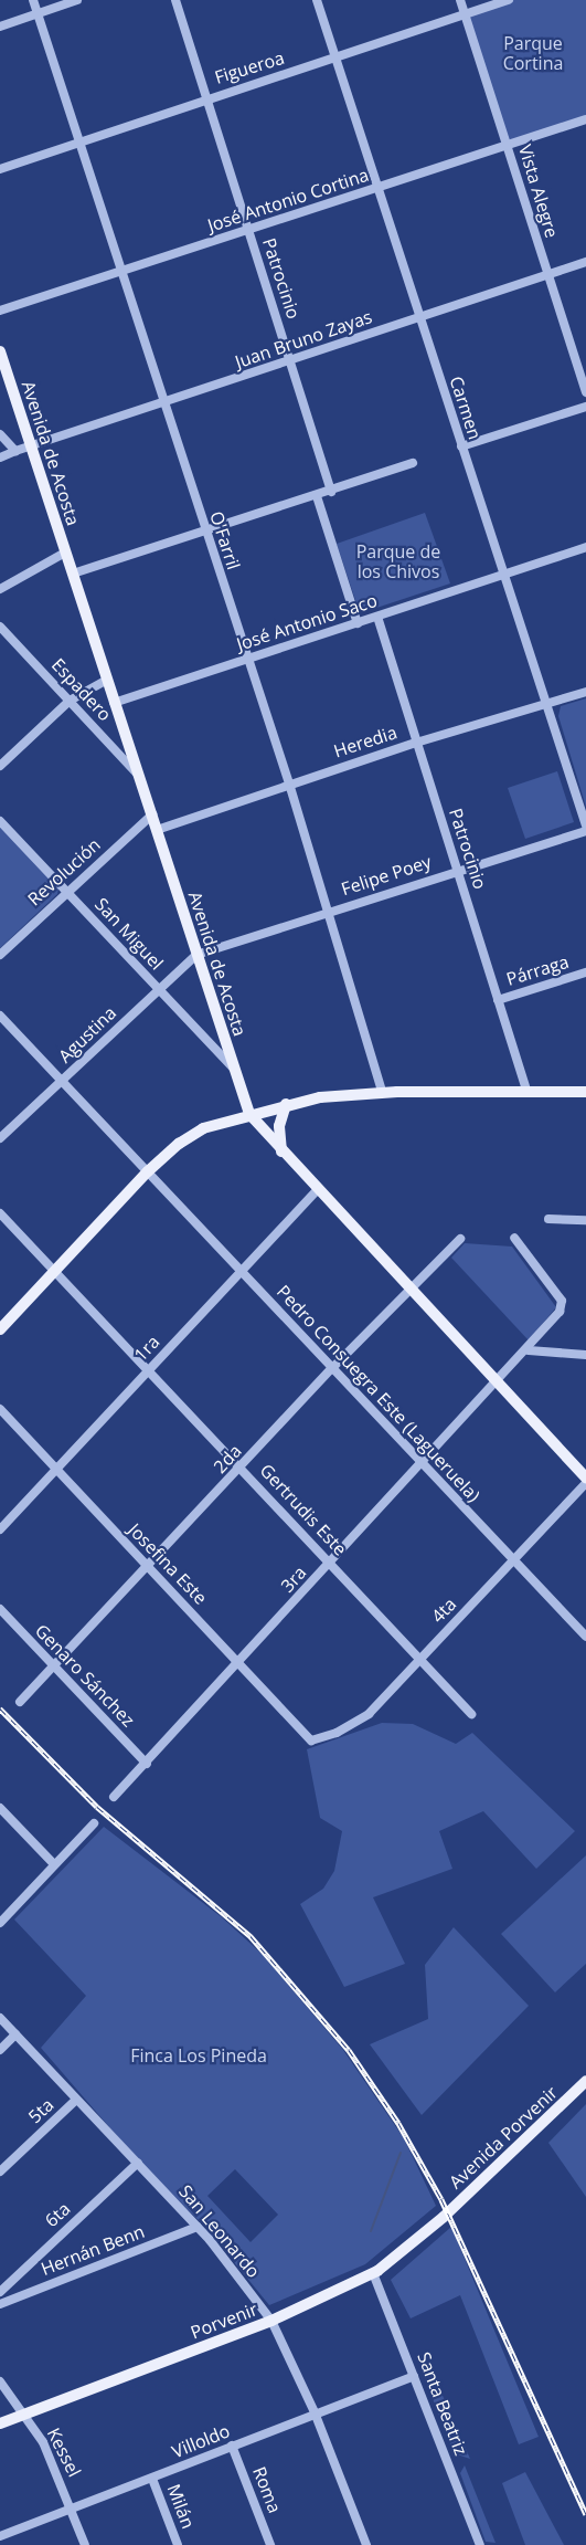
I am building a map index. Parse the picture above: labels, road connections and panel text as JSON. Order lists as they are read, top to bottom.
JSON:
{
  "streets": {
    "main road": ["Avenida de Acosta", "Avenida Porvenir", "Porvenir"],
    "street": [
      "Figueroa",
      "Vista Alegre",
      "José Antonio Cortina",
      "Patrocinio",
      "Juan Bruno Zayas",
      "Carmen",
      "O'Farril",
      "José Antonio Saco",
      "Espadero",
      "Heredia",
      "Revolución",
      "Felipe Poey",
      "San Miguel",
      "Párraga",
      "Agustina",
      "1ra",
      "Pedro Consuegra Este (Lagueruela)",
      "2da",
      "Gertrudis Este",
      "Josefina Este",
      "3ra",
      "4ta",
      "Genaro Sánchez",
      "5ta",
      "6ta",
      "San Leonardo",
      "Hernán Benn",
      "Santa Beatriz",
      "Villoldo",
      "Kessel",
      "Roma",
      "Milán"
    ]
  },
  "crossings": [
    ["Figueroa", "Vista Alegre"],
    ["Figueroa", "Patrocinio"],
    ["Figueroa", "Carmen"],
    ["Figueroa", "O'Farril"],
    ["Vista Alegre", "José Antonio Cortina"],
    ["Vista Alegre", "Juan Bruno Zayas"],
    ["José Antonio Cortina", "Patrocinio"],
    ["José Antonio Cortina", "Carmen"],
    ["José Antonio Cortina", "O'Farril"],
    ["Patrocinio", "Juan Bruno Zayas"],
    ["Patrocinio", "José Antonio Saco"],
    ["Patrocinio", "Heredia"],
    ["Patrocinio", "Felipe Poey"],
    ["Patrocinio", "Párraga"],
    ["Juan Bruno Zayas", "Carmen"],
    ["Juan Bruno Zayas", "Avenida de Acosta"],
    ["Juan Bruno Zayas", "O'Farril"],
    ["Carmen", "José Antonio Saco"],
    ["Carmen", "Heredia"],
    ["Avenida de Acosta", "José Antonio Saco"],
    ["Avenida de Acosta", "Espadero"],
    ["Avenida de Acosta", "Heredia"],
    ["Avenida de Acosta", "Revolución"],
    ["Avenida de Acosta", "Felipe Poey"],
    ["Avenida de Acosta", "San Miguel"],
    ["Avenida de Acosta", "Agustina"],
    ["Avenida de Acosta", "1ra"],
    ["Avenida de Acosta", "2da"],
    ["Avenida de Acosta", "3ra"],
    ["O'Farril", "José Antonio Saco"],
    ["O'Farril", "Heredia"],
    ["O'Farril", "Felipe Poey"],
    ["Revolución", "San Miguel"],
    ["Felipe Poey", "Agustina"],
    ["San Miguel", "Agustina"],
    ["Agustina", "Pedro Consuegra Este (Lagueruela)"],
    ["1ra", "Pedro Consuegra Este (Lagueruela)"],
    ["1ra", "Gertrudis Este"],
    ["1ra", "Josefina Este"],
    ["Pedro Consuegra Este (Lagueruela)", "2da"],
    ["Pedro Consuegra Este (Lagueruela)", "3ra"],
    ["Pedro Consuegra Este (Lagueruela)", "4ta"],
    ["2da", "Gertrudis Este"],
    ["2da", "Josefina Este"],
    ["2da", "Genaro Sánchez"],
    ["Gertrudis Este", "3ra"],
    ["Gertrudis Este", "4ta"],
    ["Josefina Este", "3ra"],
    ["Josefina Este", "4ta"],
    ["3ra", "Genaro Sánchez"],
    ["5ta", "San Leonardo"],
    ["Avenida Porvenir", "Porvenir"],
    ["6ta", "San Leonardo"],
    ["San Leonardo", "Hernán Benn"],
    ["San Leonardo", "Porvenir"],
    ["San Leonardo", "Villoldo"],
    ["Porvenir", "Santa Beatriz"],
    ["Porvenir", "Kessel"],
    ["Santa Beatriz", "Villoldo"],
    ["Villoldo", "Kessel"],
    ["Villoldo", "Roma"],
    ["Villoldo", "Milán"]
  ],
  "parks": ["Parque Cortina", "Parque de los Chivos", "Finca Los Pineda"]
}
